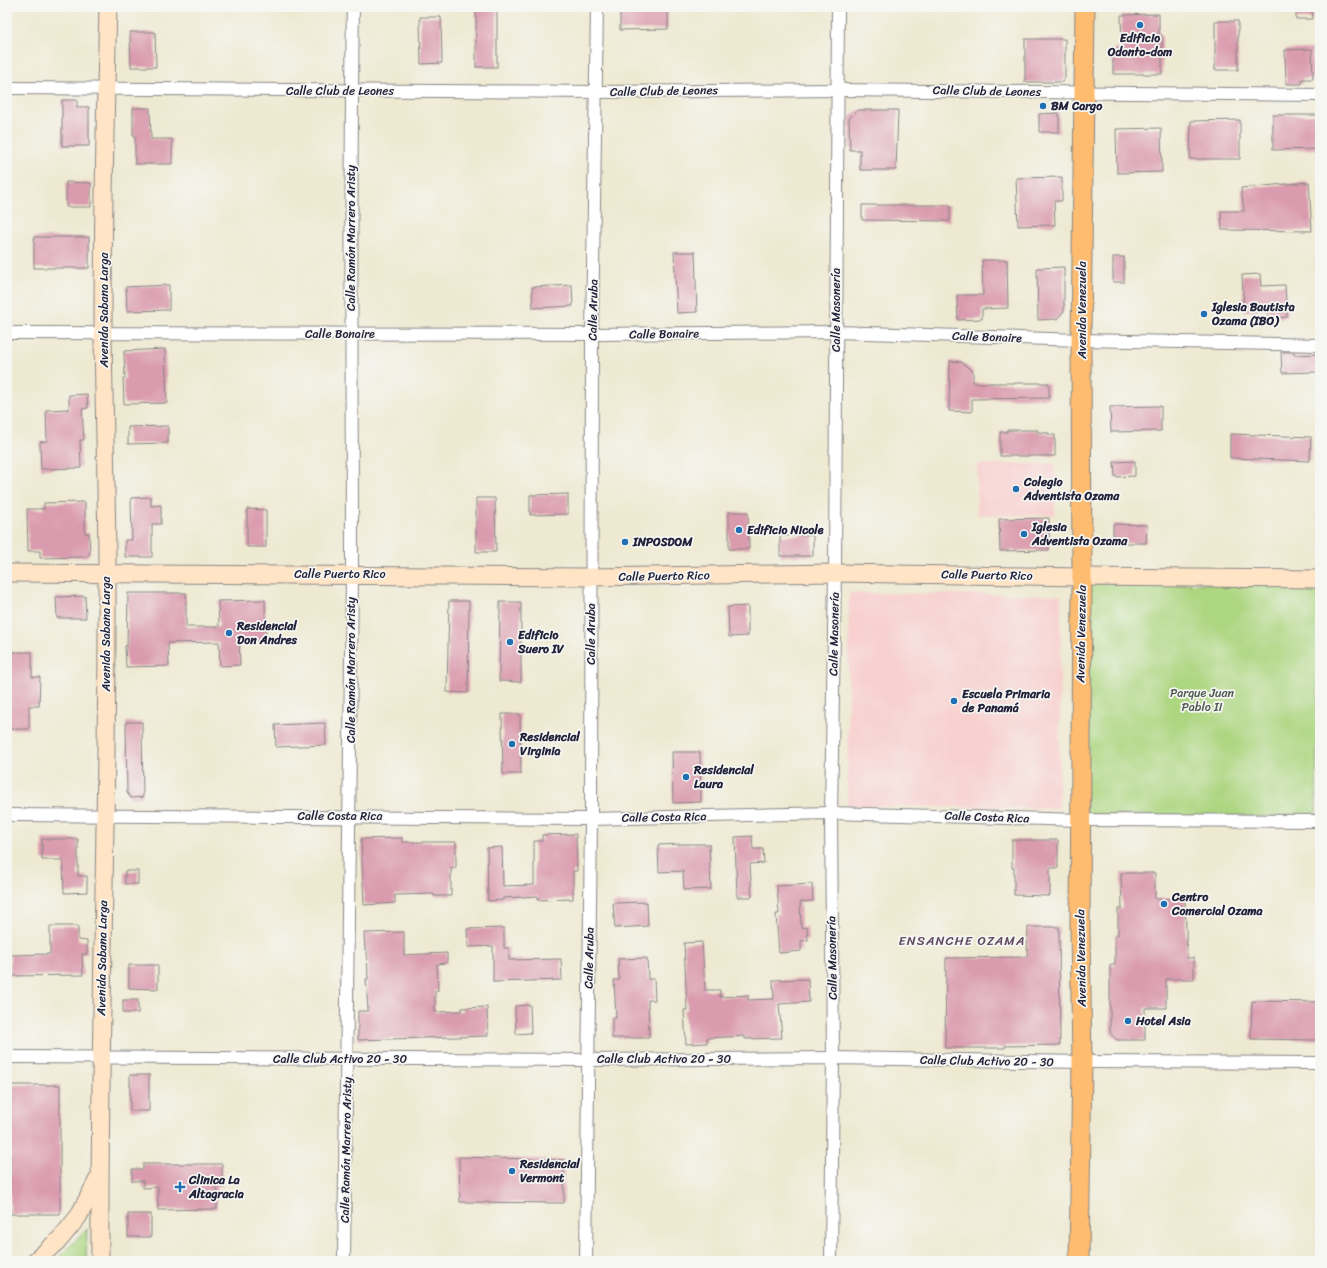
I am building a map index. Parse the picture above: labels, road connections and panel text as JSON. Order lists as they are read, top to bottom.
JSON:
{
  "streets": {
    "main road": ["Avenida Sabana Larga", "Avenida Venezuela", "Calle Puerto Rico"],
    "street": [
      "Calle Club de Leones",
      "Calle Ramón Marrero Aristy",
      "Calle Aruba",
      "Calle Masonería",
      "Calle Bonaire",
      "Calle Costa Rica",
      "Calle Club Activo 20 - 30"
    ]
  },
  "crossings": [
    ["Calle Club de Leones", "Calle Ramón Marrero Aristy"],
    ["Calle Club de Leones", "Avenida Sabana Larga"],
    ["Calle Club de Leones", "Calle Aruba"],
    ["Calle Club de Leones", "Calle Masonería"],
    ["Calle Club de Leones", "Avenida Venezuela"],
    ["Calle Ramón Marrero Aristy", "Calle Bonaire"],
    ["Calle Ramón Marrero Aristy", "Calle Puerto Rico"],
    ["Calle Ramón Marrero Aristy", "Calle Costa Rica"],
    ["Calle Ramón Marrero Aristy", "Calle Club Activo 20 - 30"],
    ["Avenida Sabana Larga", "Calle Bonaire"],
    ["Avenida Sabana Larga", "Calle Puerto Rico"],
    ["Avenida Sabana Larga", "Calle Costa Rica"],
    ["Avenida Sabana Larga", "Calle Club Activo 20 - 30"],
    ["Calle Aruba", "Calle Bonaire"],
    ["Calle Aruba", "Calle Puerto Rico"],
    ["Calle Aruba", "Calle Costa Rica"],
    ["Calle Aruba", "Calle Club Activo 20 - 30"],
    ["Calle Masonería", "Calle Bonaire"],
    ["Calle Masonería", "Calle Puerto Rico"],
    ["Calle Masonería", "Calle Costa Rica"],
    ["Calle Masonería", "Calle Club Activo 20 - 30"],
    ["Avenida Venezuela", "Calle Bonaire"],
    ["Avenida Venezuela", "Calle Puerto Rico"],
    ["Avenida Venezuela", "Calle Costa Rica"],
    ["Avenida Venezuela", "Calle Club Activo 20 - 30"]
  ],
  "districts": ["ENSANCHE OZAMA"],
  "parks": ["Parque Juan Pablo II"],
  "places": {
    "other": [
      "Edificio Odonto-dom",
      "BM Cargo",
      "Iglesia Bautista Ozama (IBO)",
      "Colegio Adventista Ozama",
      "Edificio Nicole",
      "Iglesia Adventista Ozama",
      "INPOSDOM",
      "Residencial Don Andres",
      "Edificio Suero IV",
      "Escuela Primaria de Panamá",
      "Residencial Virginia",
      "Residencial Laura",
      "Centro Comercial Ozama",
      "Hotel Asia",
      "Residencial Vermont"
    ],
    "health": ["Clinica La Altagracia"]
  }
}
